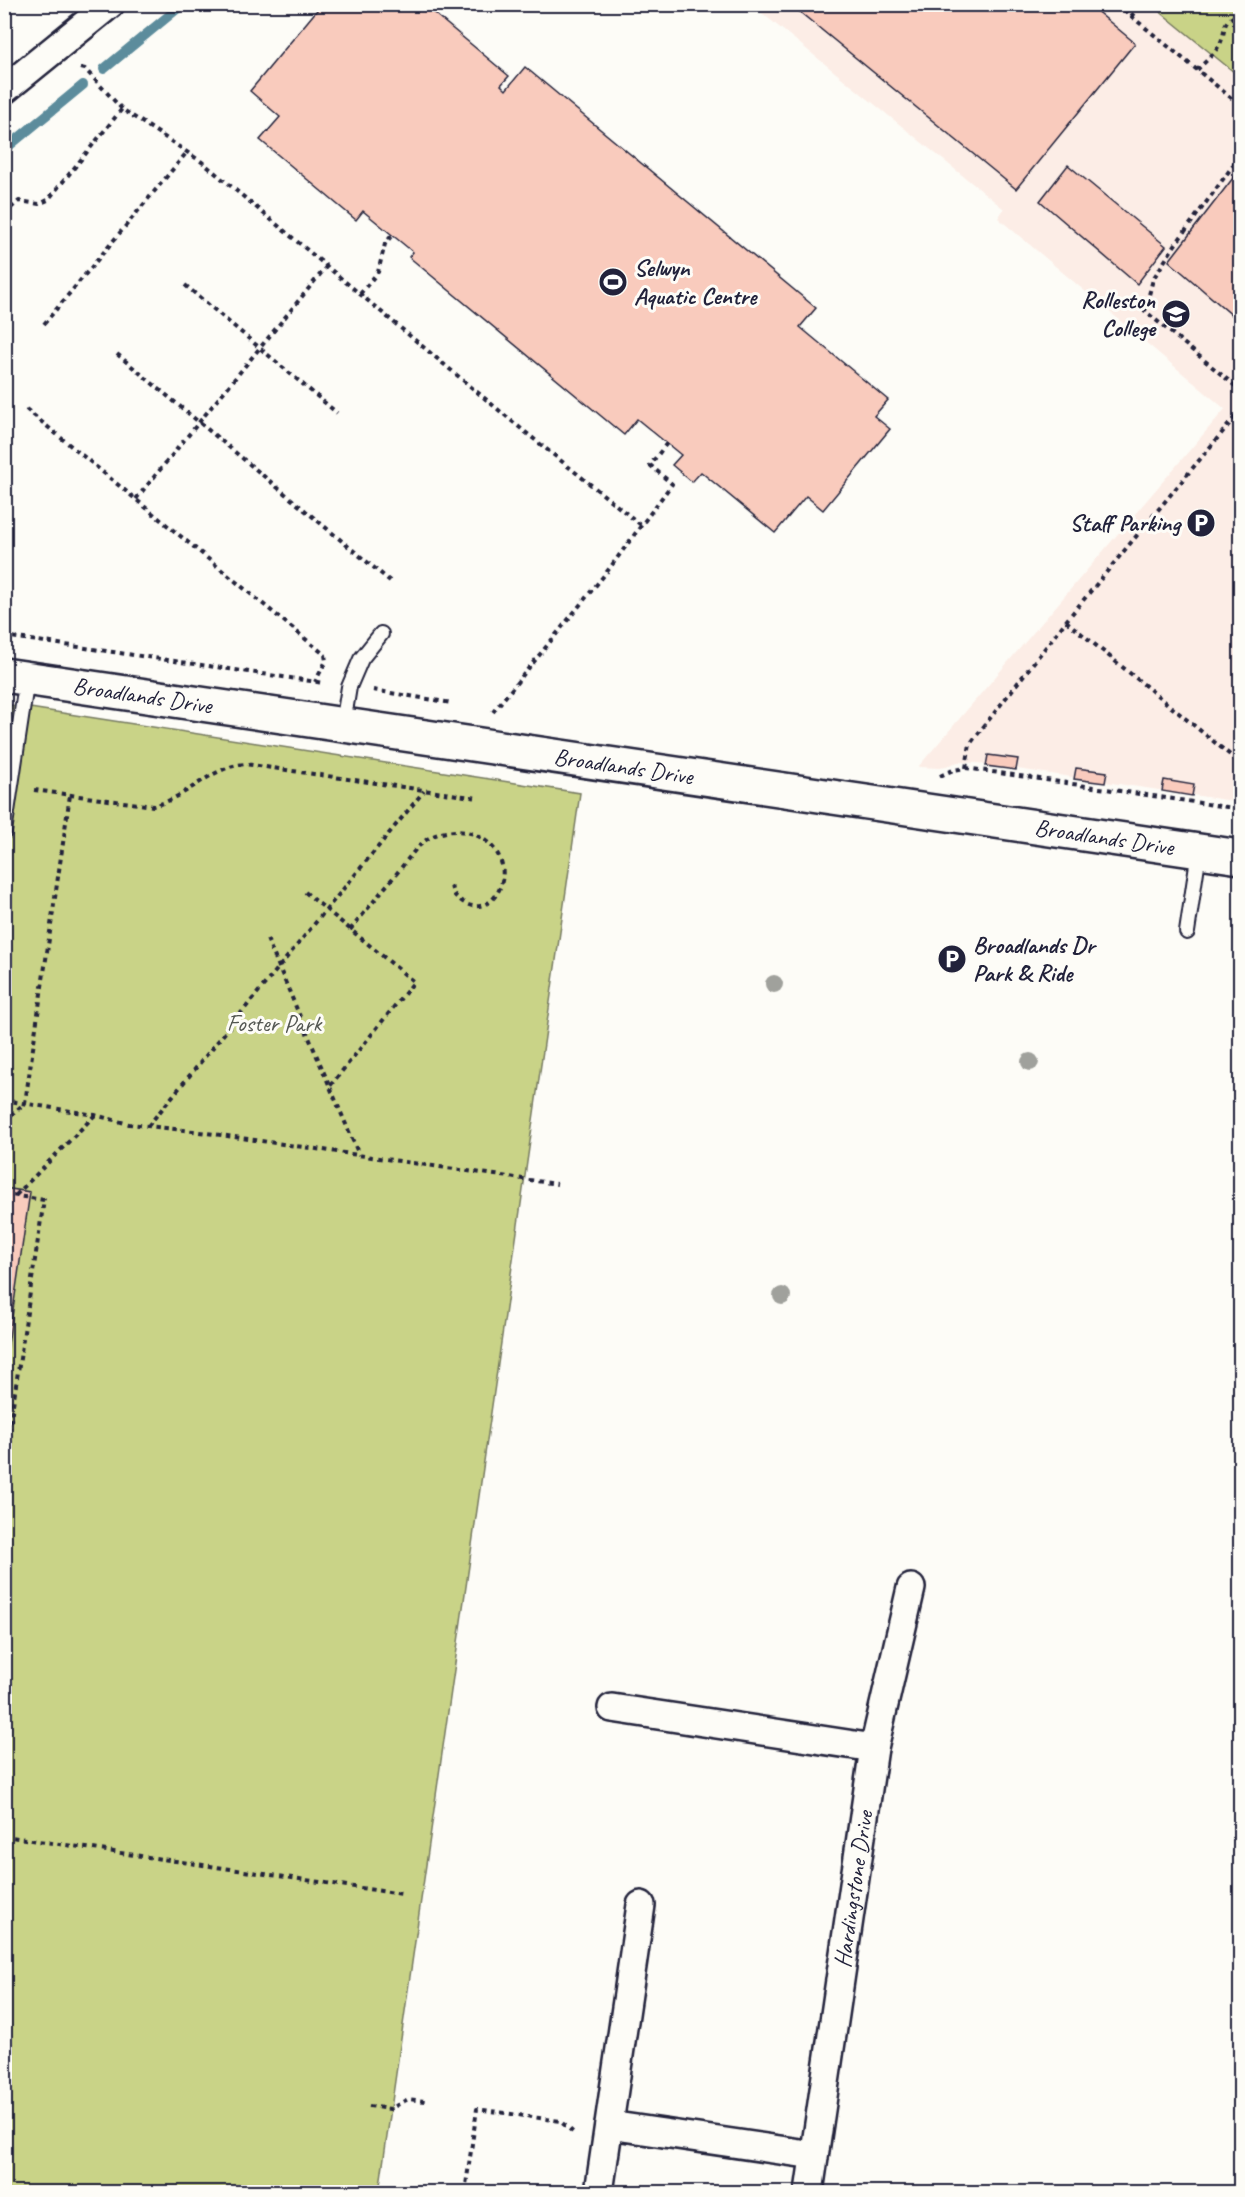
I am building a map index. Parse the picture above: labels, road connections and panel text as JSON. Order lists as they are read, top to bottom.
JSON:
{
  "streets": {
    "main road": ["Broadlands Drive"],
    "street": ["Hardingstone Drive"]
  },
  "parks": ["Foster Park"],
  "places": {
    "sports": ["Selwyn Aquatic Centre"],
    "school or university": ["Rolleston College"],
    "parking": ["Staff Parking", "Broadlands Dr Park & Ride"]
  }
}
